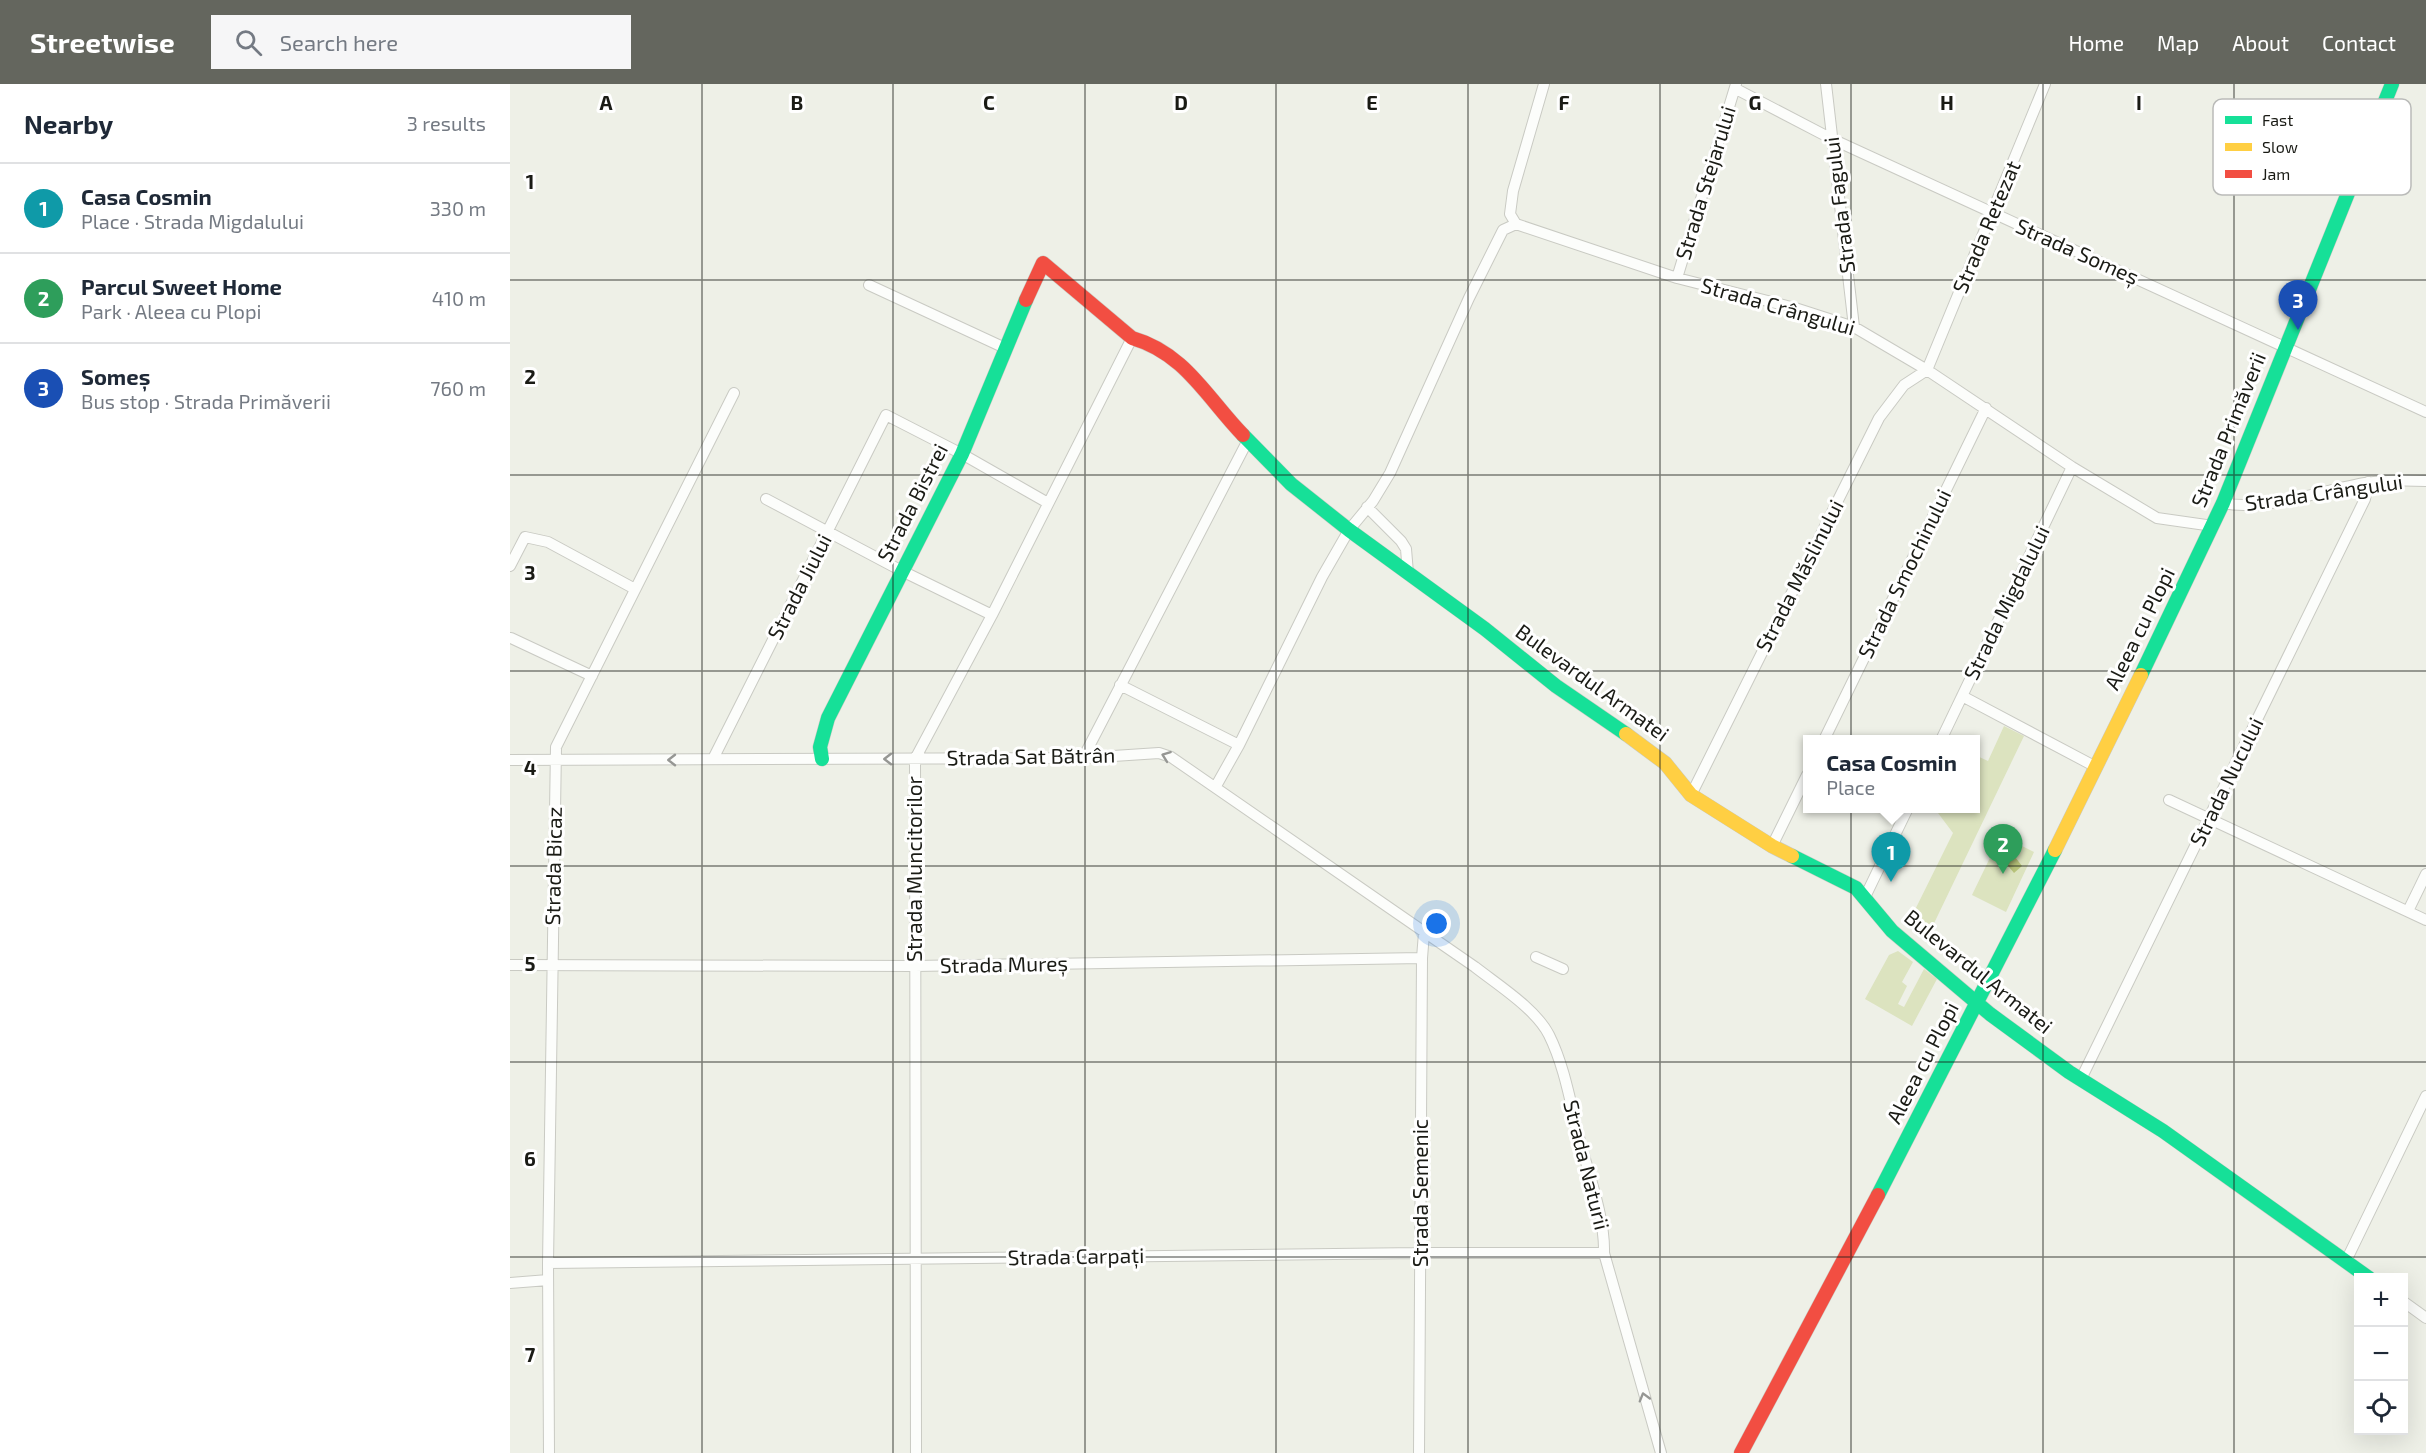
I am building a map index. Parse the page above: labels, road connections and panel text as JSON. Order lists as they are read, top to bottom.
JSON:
{
  "streets": {
    "street": [
      "Strada Stejarului",
      "Strada Fagului",
      "Strada Retezat",
      "Strada Someș",
      "Strada Crângului",
      "Strada Primăverii",
      "Strada Bistrei",
      "Strada Smochinului",
      "Strada Măslinului",
      "Strada Jiului",
      "Strada Migdalului",
      "Aleea cu Plopi",
      "Bulevardul Armatei",
      "Strada Sat Bătrân",
      "Strada Nucului",
      "Strada Bicaz",
      "Strada Muncitorilor",
      "Strada Mureș",
      "Strada Naturii",
      "Strada Semenic",
      "Strada Carpați"
    ]
  },
  "crossings": [
    ["Strada Stejarului", "Strada Someș"],
    ["Strada Stejarului", "Strada Crângului"],
    ["Strada Fagului", "Strada Someș"],
    ["Strada Fagului", "Strada Crângului"],
    ["Strada Retezat", "Strada Someș"],
    ["Strada Retezat", "Strada Crângului"],
    ["Strada Retezat", "Strada Măslinului"],
    ["Strada Someș", "Strada Primăverii"],
    ["Strada Crângului", "Strada Primăverii"],
    ["Strada Crângului", "Strada Smochinului"],
    ["Strada Crângului", "Strada Măslinului"],
    ["Strada Crângului", "Strada Migdalului"],
    ["Strada Crângului", "Aleea cu Plopi"],
    ["Strada Crângului", "Strada Nucului"],
    ["Strada Primăverii", "Aleea cu Plopi"],
    ["Strada Bistrei", "Strada Jiului"],
    ["Strada Bistrei", "Bulevardul Armatei"],
    ["Strada Bistrei", "Strada Sat Bătrân"],
    ["Strada Măslinului", "Bulevardul Armatei"],
    ["Strada Jiului", "Strada Sat Bătrân"],
    ["Aleea cu Plopi", "Bulevardul Armatei"],
    ["Bulevardul Armatei", "Strada Nucului"],
    ["Bulevardul Armatei", "Strada Muncitorilor"],
    ["Strada Sat Bătrân", "Strada Bicaz"],
    ["Strada Sat Bătrân", "Strada Muncitorilor"],
    ["Strada Sat Bătrân", "Strada Naturii"],
    ["Strada Sat Bătrân", "Strada Semenic"],
    ["Strada Bicaz", "Strada Mureș"],
    ["Strada Bicaz", "Strada Carpați"],
    ["Strada Muncitorilor", "Strada Mureș"],
    ["Strada Muncitorilor", "Strada Carpați"],
    ["Strada Mureș", "Strada Semenic"],
    ["Strada Naturii", "Strada Semenic"],
    ["Strada Naturii", "Strada Carpați"],
    ["Strada Semenic", "Strada Carpați"]
  ],
  "legend": ["Fast", "Slow", "Jam"],
  "page": {
    "header": "Streetwise",
    "search": "Search here",
    "nav": [
      "Home",
      "Map",
      "About",
      "Contact"
    ],
    "heading": ["Nearby", "3 results"],
    "list": [
      {
        "mark": "1",
        "name": "Casa Cosmin",
        "note": "Place · Strada Migdalului",
        "value": "330 m"
      },
      {
        "mark": "2",
        "name": "Parcul Sweet Home",
        "note": "Park · Aleea cu Plopi",
        "value": "410 m"
      },
      {
        "mark": "3",
        "name": "Someș",
        "note": "Bus stop · Strada Primăverii",
        "value": "760 m"
      }
    ],
    "pins": ["3", "2", "1"],
    "popup": ["Casa Cosmin", "Place"],
    "map_buttons": ["+", "−"]
  },
  "grid": {
    "columns": [
      "A",
      "B",
      "C",
      "D",
      "E",
      "F",
      "G",
      "H",
      "I"
    ],
    "rows": [
      "1",
      "2",
      "3",
      "4",
      "5",
      "6",
      "7"
    ]
  }
}
